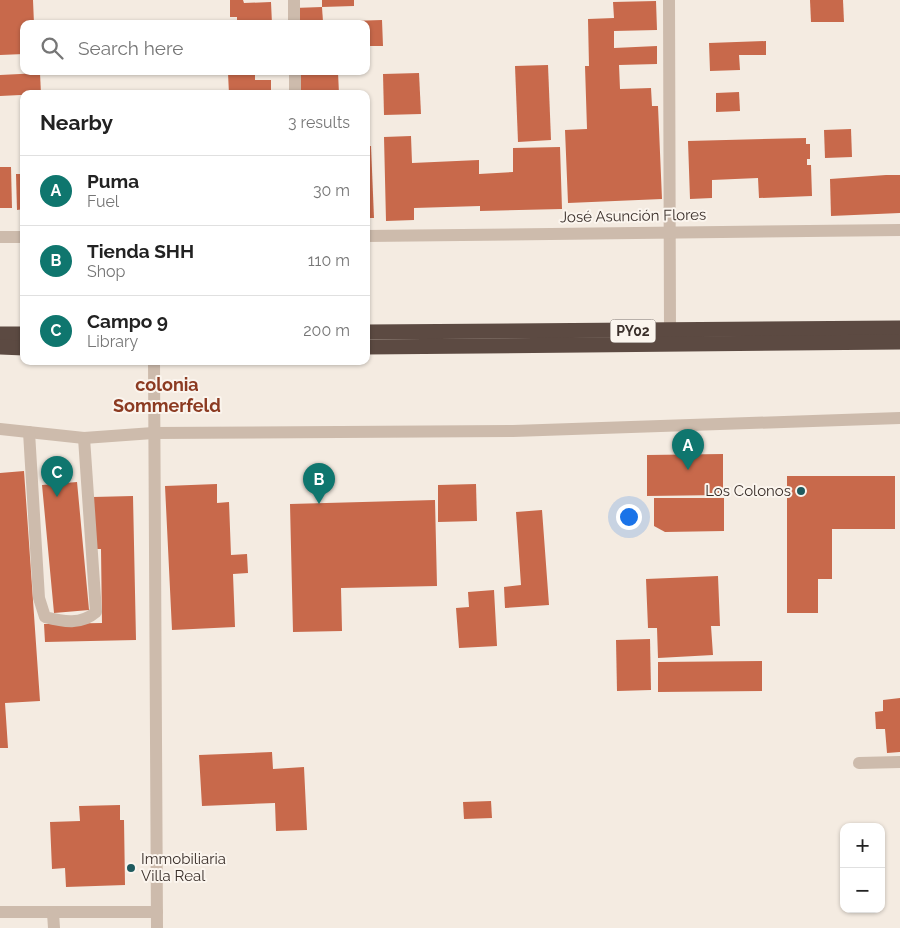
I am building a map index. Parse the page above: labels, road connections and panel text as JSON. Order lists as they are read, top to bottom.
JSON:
{
  "streets": {
    "highway": ["PY02"],
    "street": ["José Asunción Flores"]
  },
  "districts": ["colonia Sommerfeld"],
  "places": ["Los Colonos", "Immobiliaria Villa Real"],
  "page": {
    "search": "Search here",
    "heading": ["Nearby", "3 results"],
    "list": [
      {
        "mark": "A",
        "name": "Puma",
        "note": "Fuel",
        "value": "30 m"
      },
      {
        "mark": "B",
        "name": "Tienda SHH",
        "note": "Shop",
        "value": "110 m"
      },
      {
        "mark": "C",
        "name": "Campo 9",
        "note": "Library",
        "value": "200 m"
      }
    ],
    "pins": ["A", "C", "B"],
    "map_buttons": ["+", "−"]
  }
}
